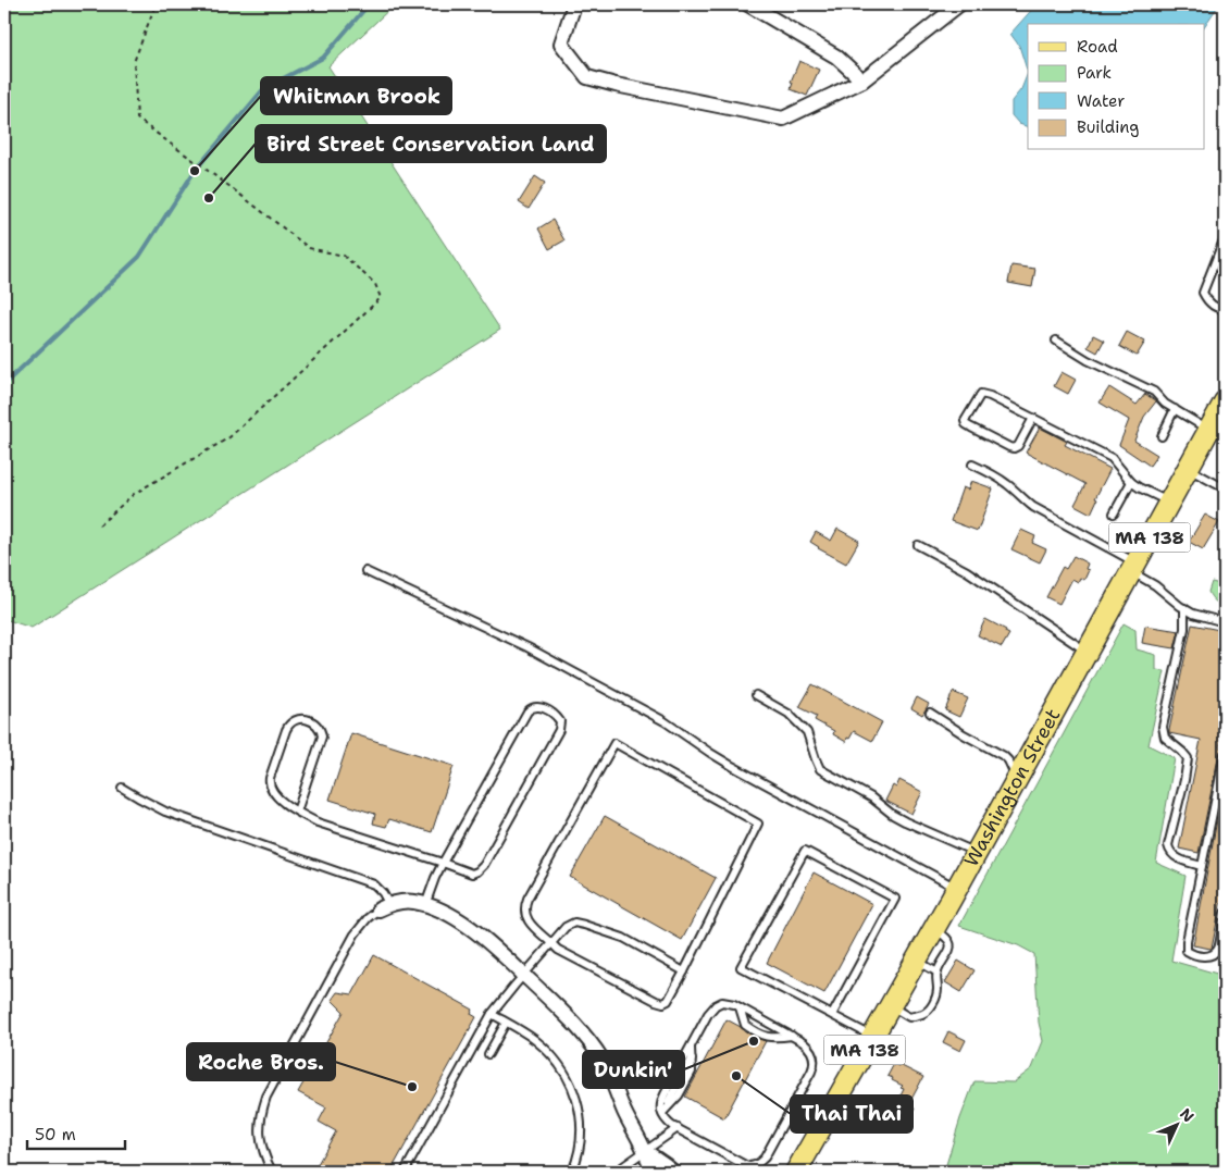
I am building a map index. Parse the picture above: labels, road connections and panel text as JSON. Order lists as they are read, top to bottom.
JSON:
{
  "streets": {
    "main road": ["MA 138", "Washington Street"]
  },
  "places": [
    "Whitman Brook",
    "Bird Street Conservation Land",
    "Dunkin'",
    "Thai Thai",
    "Roche Bros."
  ],
  "legend": [
    "Road",
    "Park",
    "Water",
    "Building"
  ],
  "scale_bar": "50 m",
  "north": "top right"
}
